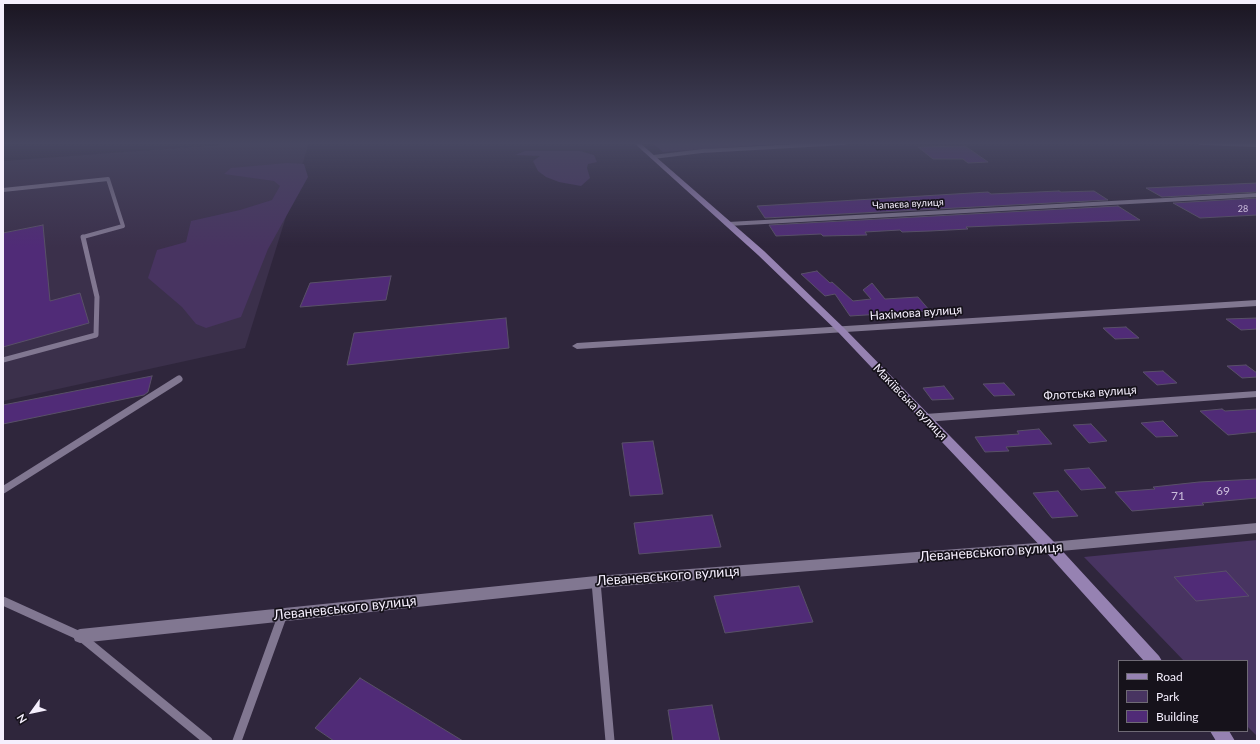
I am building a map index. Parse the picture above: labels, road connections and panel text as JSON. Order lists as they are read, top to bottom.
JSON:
{
  "streets": {
    "main road": ["Макіївська вулиця"],
    "street": [
      "Чапаєва вулиця",
      "Нахімова вулиця",
      "Флотська вулиця",
      "Леваневського вулиця"
    ]
  },
  "crossings": [
    ["Чапаєва вулиця", "Макіївська вулиця"],
    ["Нахімова вулиця", "Макіївська вулиця"],
    ["Флотська вулиця", "Макіївська вулиця"],
    ["Макіївська вулиця", "Леваневського вулиця"]
  ],
  "house_numbers": ["28", "69", "71"],
  "legend": ["Road", "Park", "Building"],
  "north": "bottom left"
}
